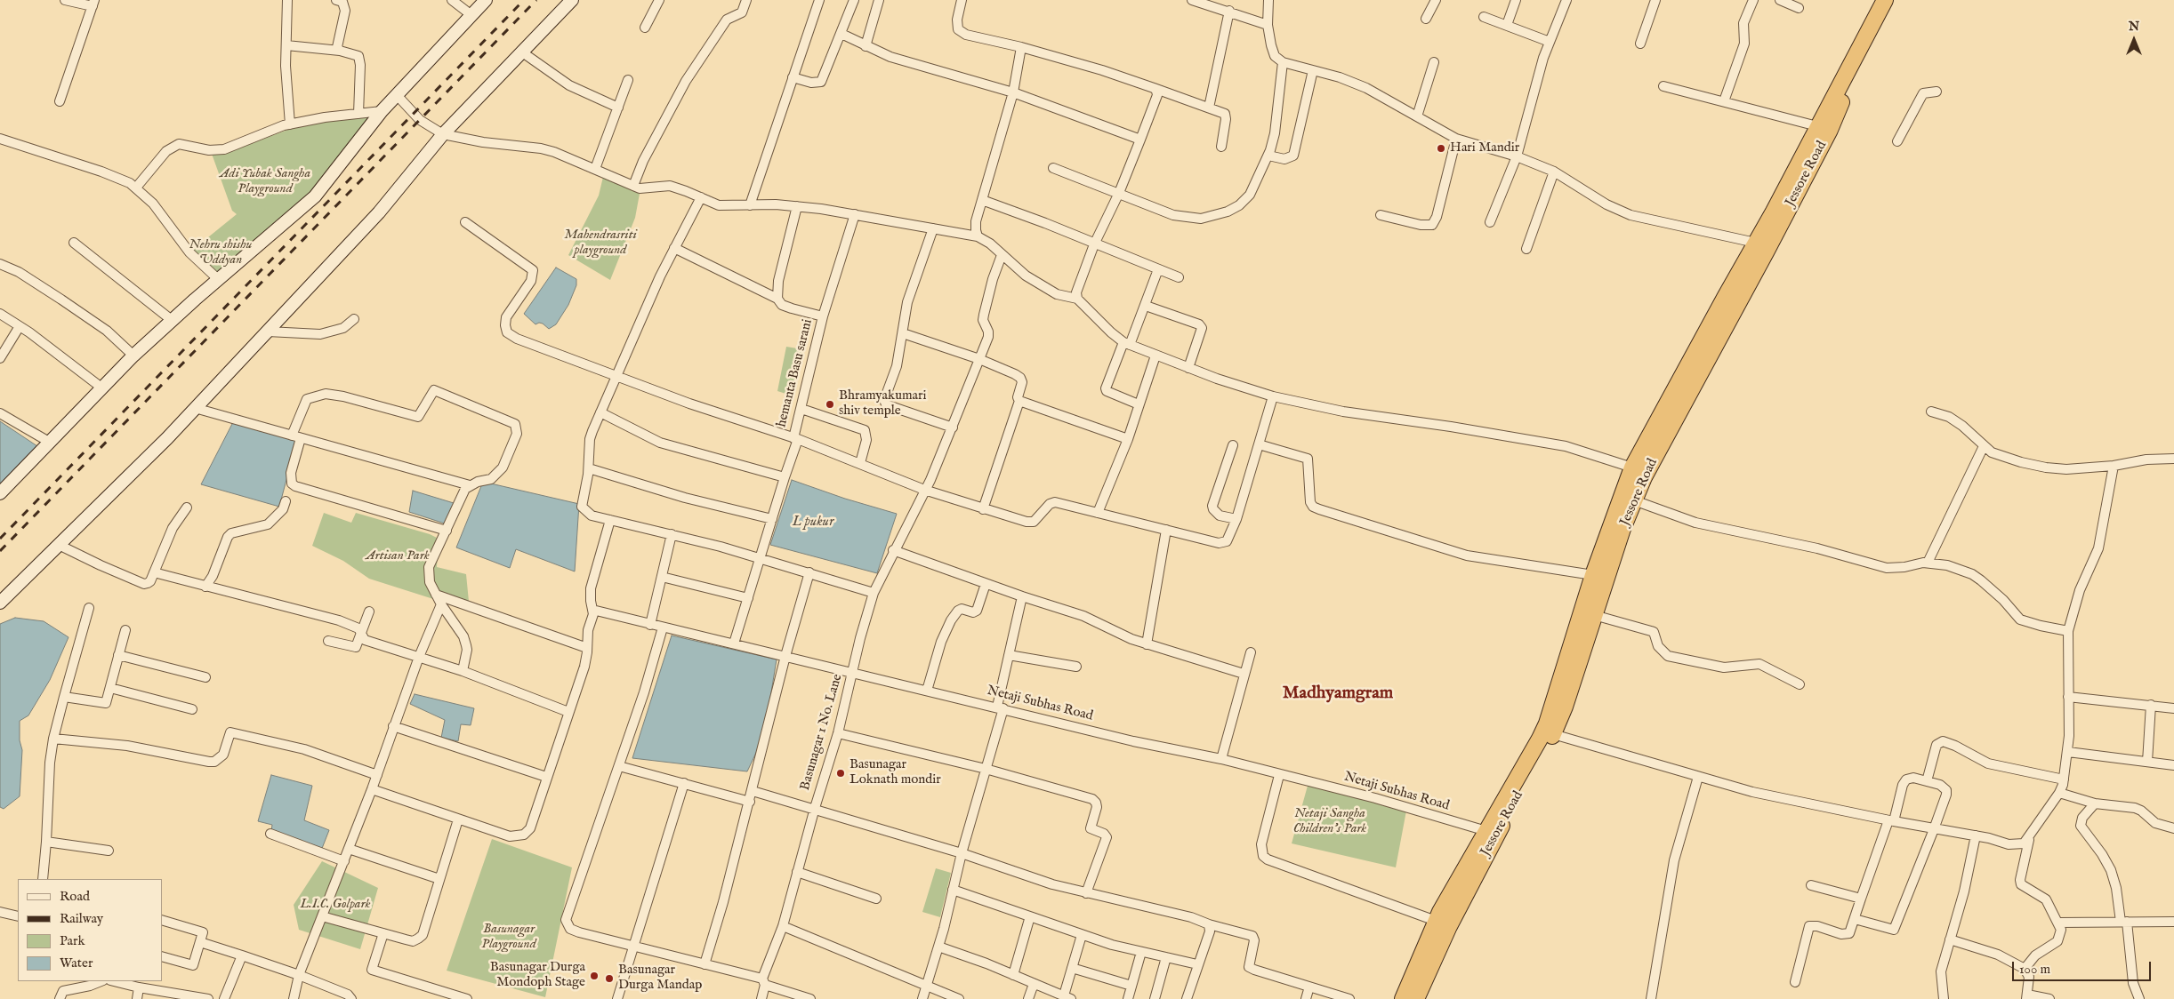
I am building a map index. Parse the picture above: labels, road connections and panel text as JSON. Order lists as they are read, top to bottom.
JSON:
{
  "streets": {
    "highway": ["Jessore Road"],
    "street": ["hemanta Basu sarani", "Netaji Subhas Road", "Basunagar 1 No. Lane"]
  },
  "crossings": [
    ["Netaji Subhas Road", "Basunagar 1 No. Lane"]
  ],
  "districts": ["Madhyamgram"],
  "water": ["L pukur"],
  "parks": [
    "Adi Yubak Sangha Playground",
    "Mahendrasriti playground",
    "Nehru shishu Uddyan",
    "Artisan Park",
    "Netaji Sangha Children's Park",
    "L.I.C. Golpark",
    "Basunagar Playground"
  ],
  "places": [
    "Hari Mandir",
    "Bhramyakumari shiv temple",
    "Basunagar Loknath mondir",
    "Basunagar Durga Mondoph Stage",
    "Basunagar Durga Mandap"
  ],
  "legend": [
    "Road",
    "Railway",
    "Park",
    "Water"
  ],
  "scale_bar": "100 m",
  "north": "top"
}
